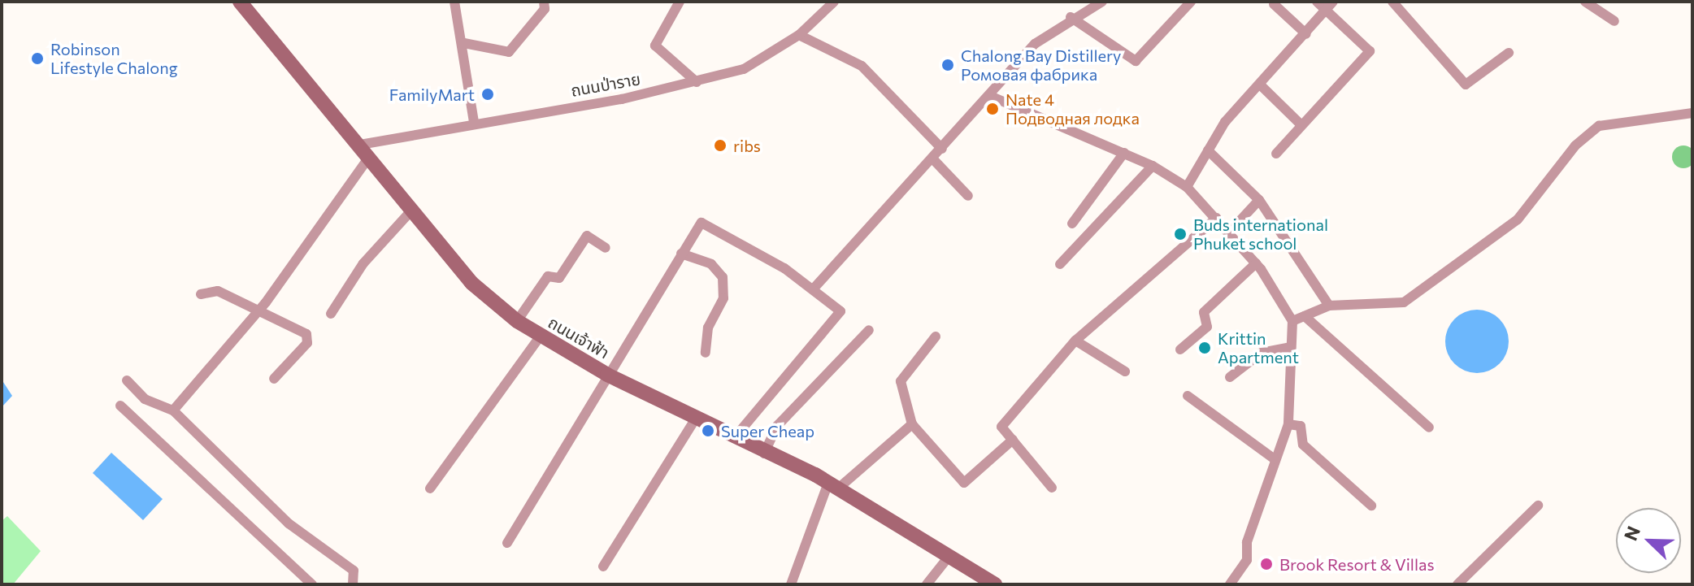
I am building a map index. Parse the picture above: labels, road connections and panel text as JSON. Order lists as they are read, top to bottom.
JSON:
{
  "streets": {
    "main road": ["ถนนเจ้าฟ้า"],
    "street": ["ถนนป่าราย"]
  },
  "crossings": [
    ["ถนนป่าราย", "ถนนเจ้าฟ้า"]
  ],
  "places": [
    "Robinson Lifestyle Chalong",
    "Chalong Bay Distillery Ромовая фабрика",
    "FamilyMart",
    "Nate 4 Подводная лодка",
    "ribs",
    "Buds international Phuket school",
    "Krittin Apartment",
    "Super Cheap",
    "Brook Resort & Villas"
  ],
  "north": "top left"
}
